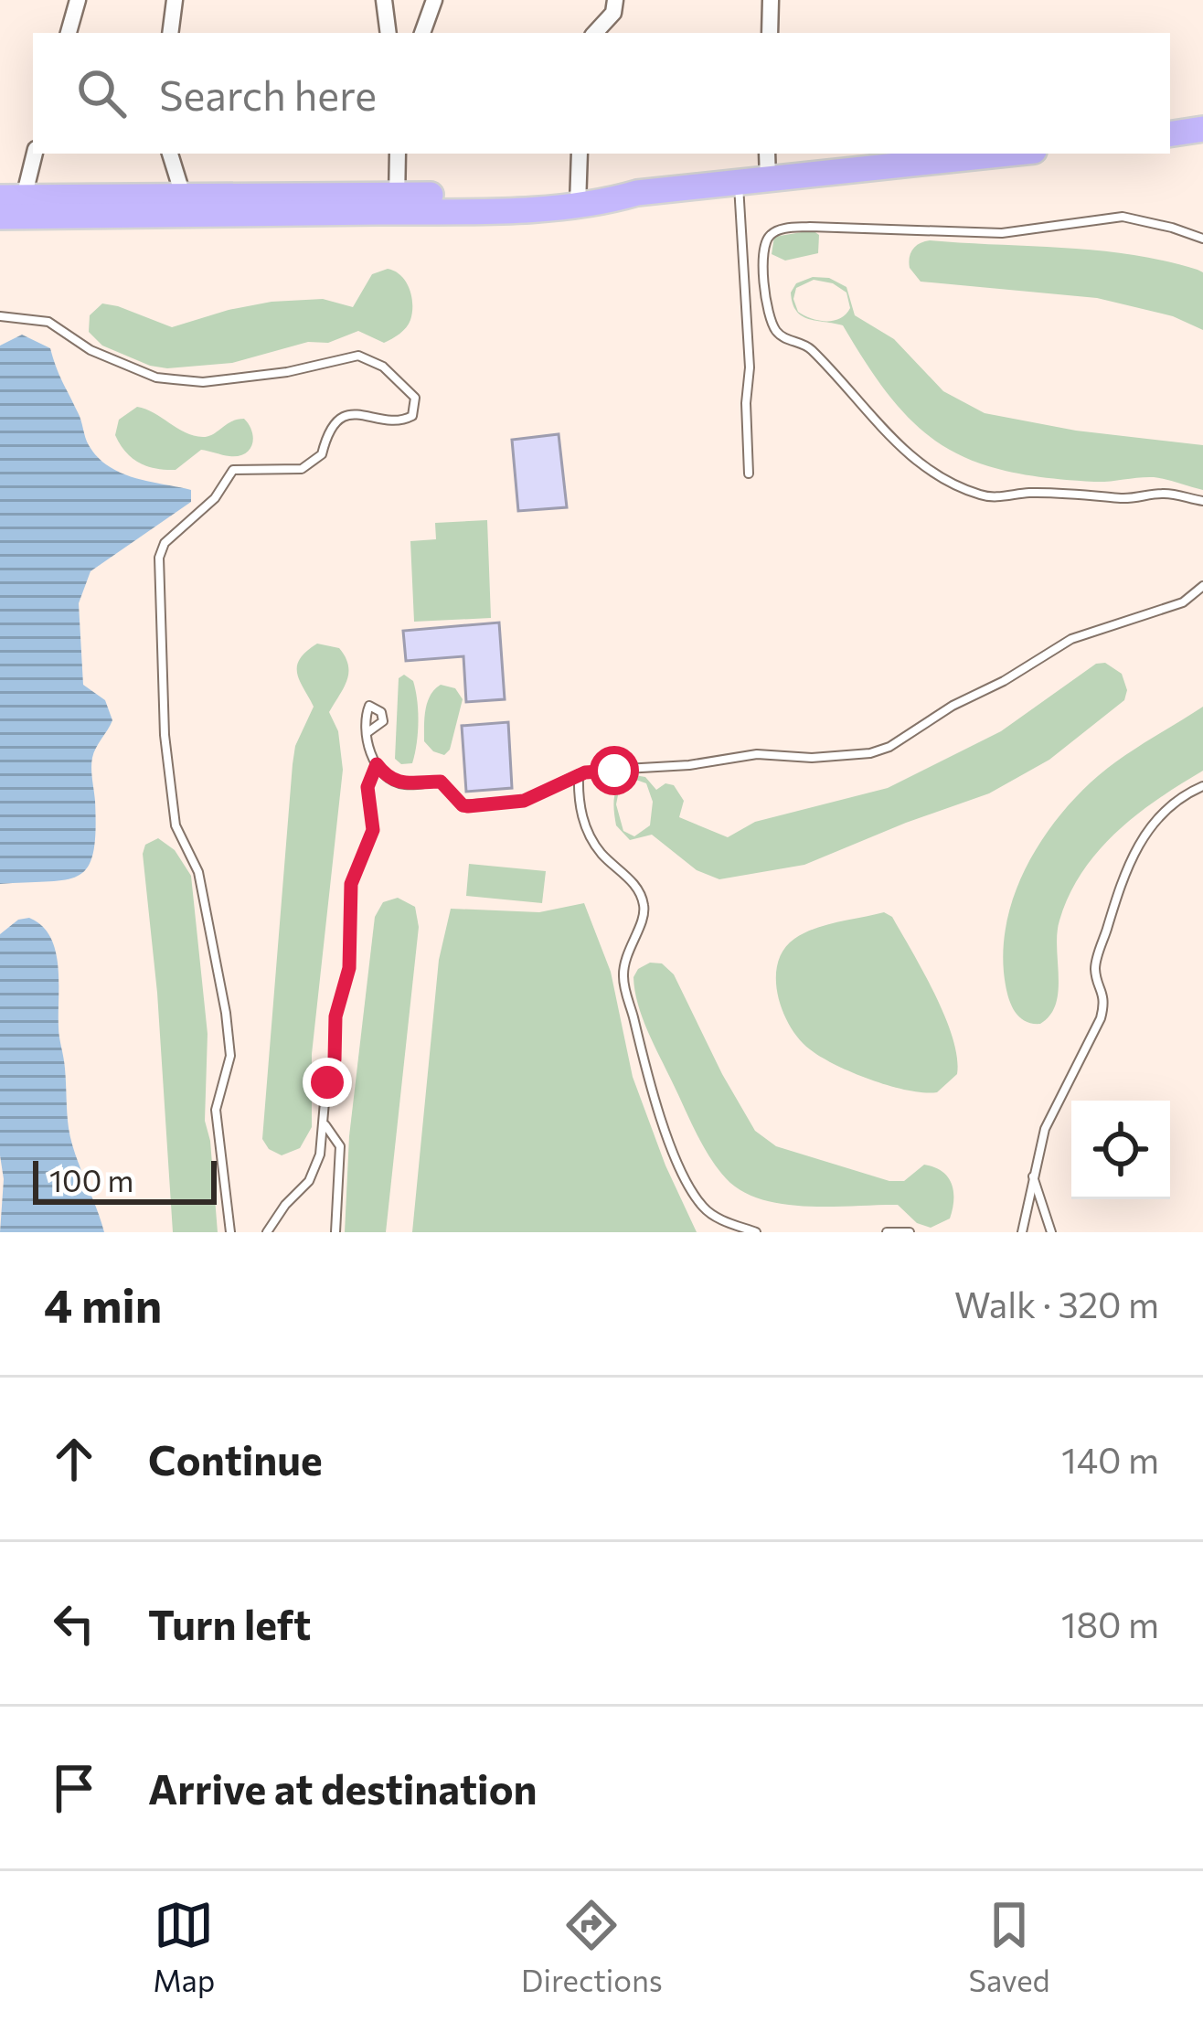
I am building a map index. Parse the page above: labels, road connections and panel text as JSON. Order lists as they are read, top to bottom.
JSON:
{
  "scale_bar": "100 m",
  "page": {
    "search": "Search here",
    "scale": "100 m",
    "heading": ["4 min", "Walk · 320 m"],
    "list": [
      ["Continue", "140 m"],
      ["Turn left", "180 m"],
      "Arrive at destination"
    ],
    "nav": ["Map", "Directions", "Saved"]
  }
}
